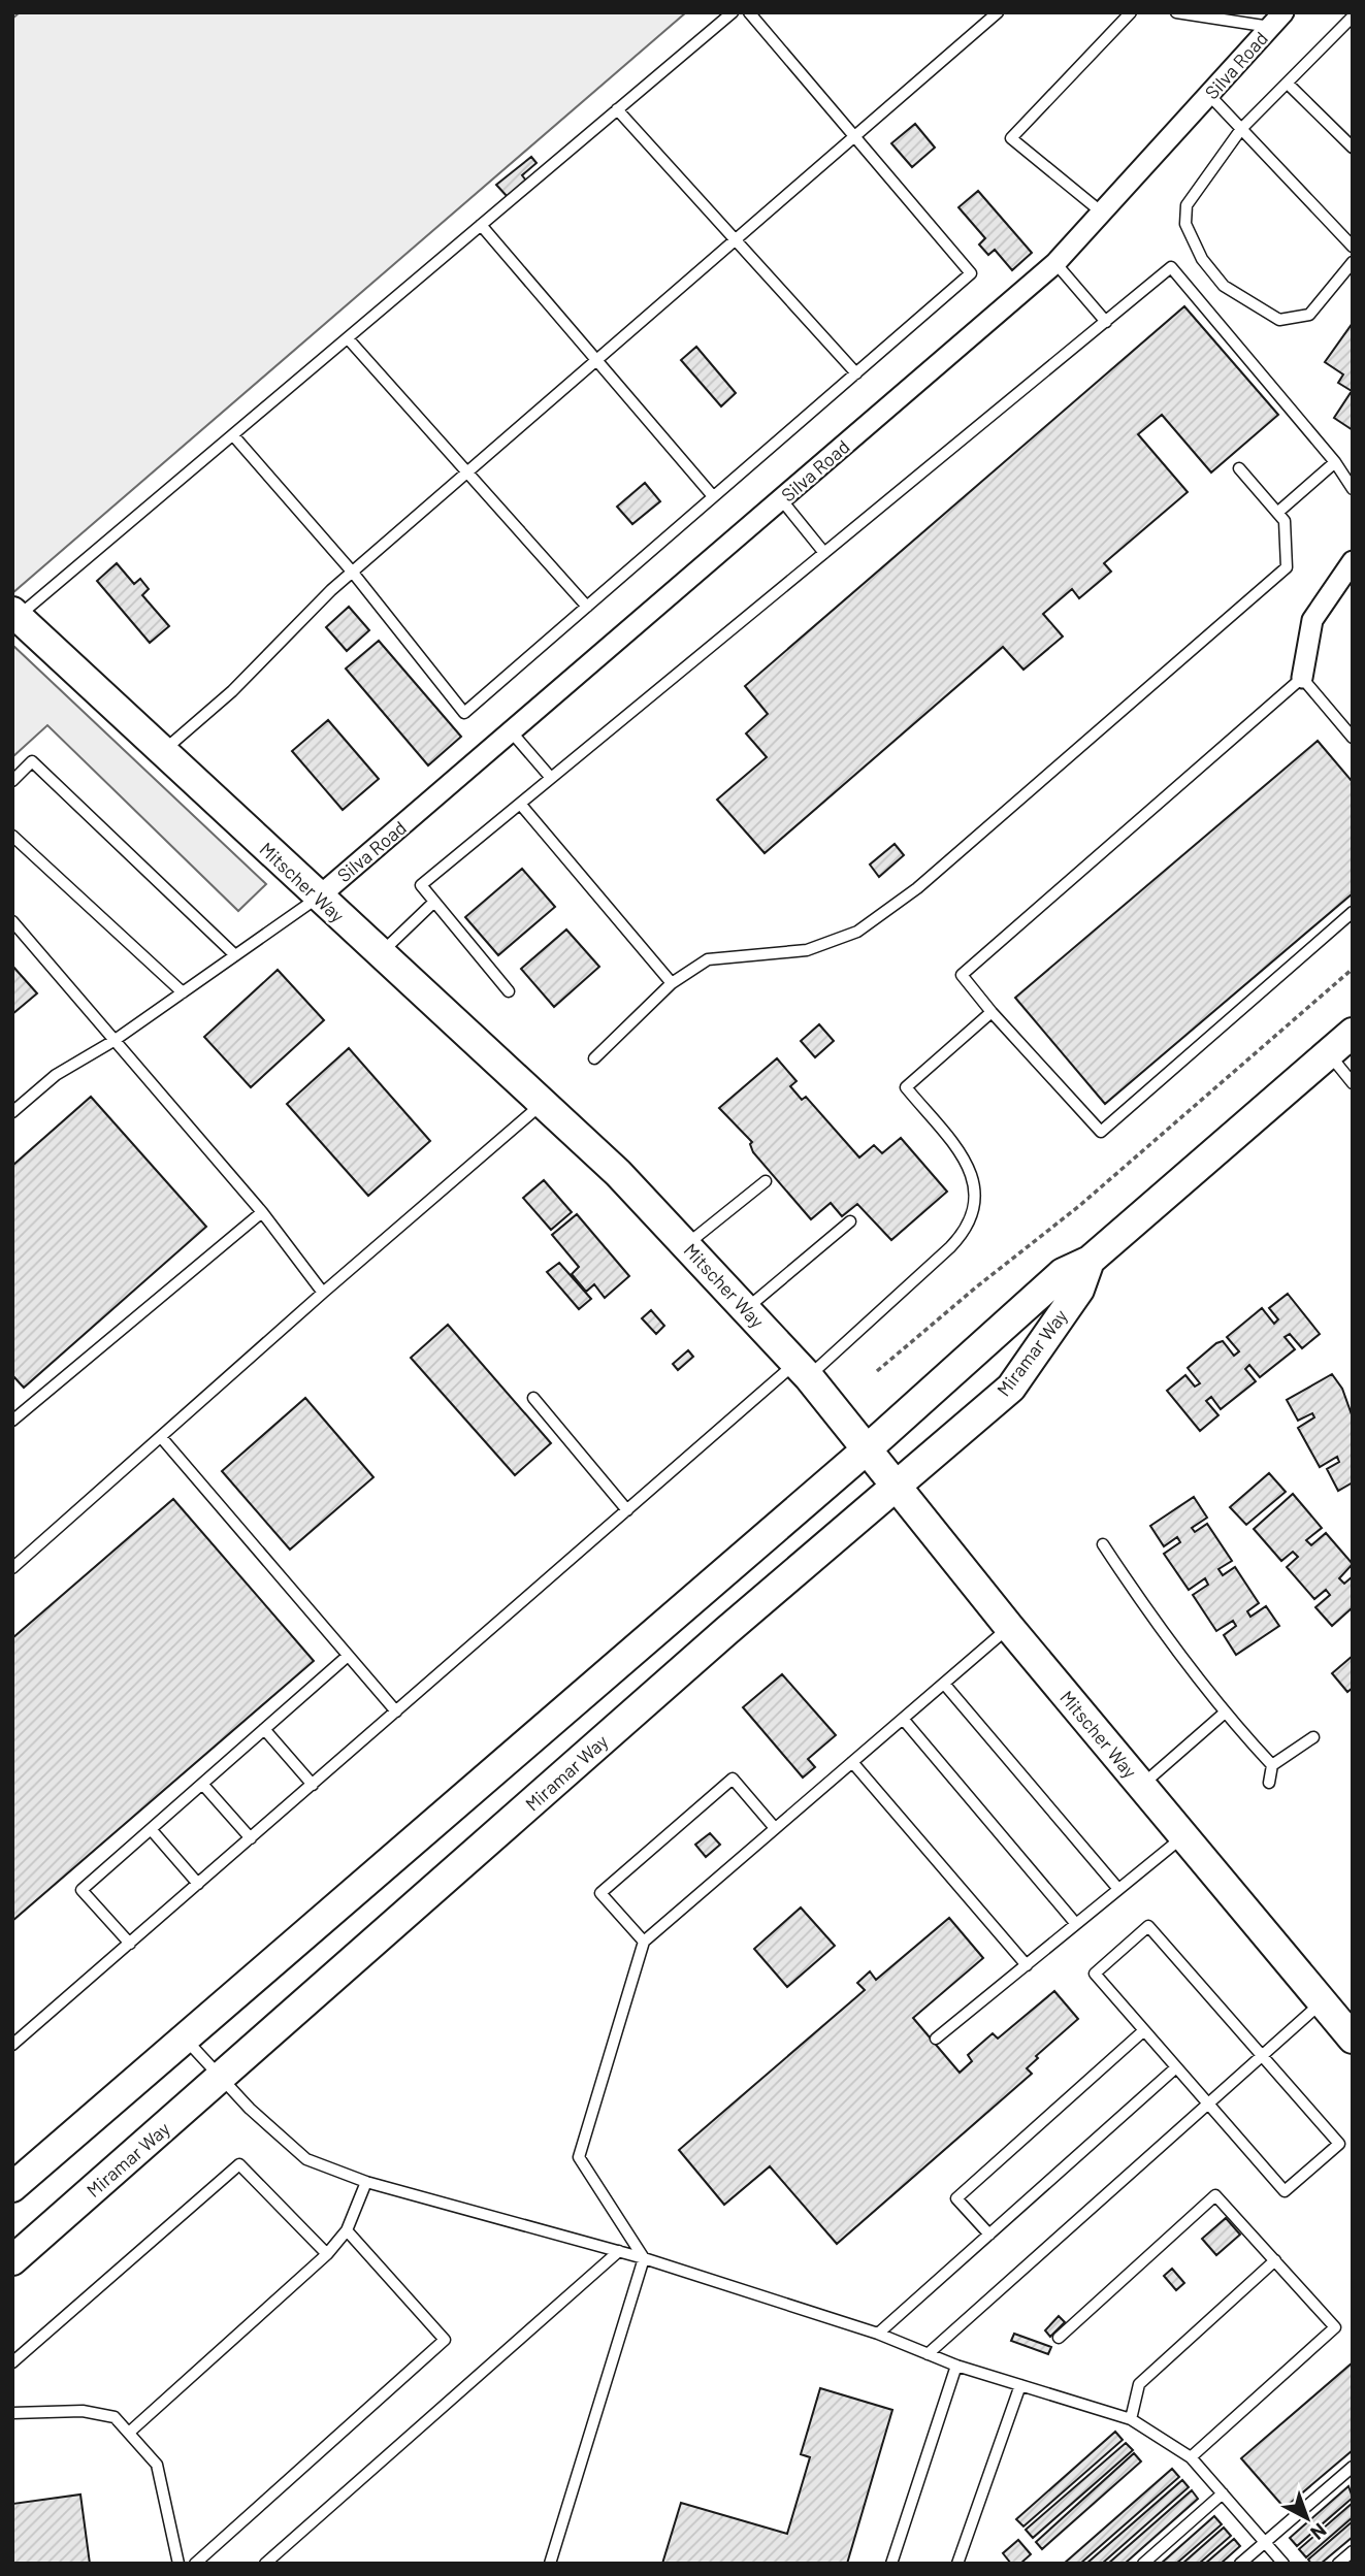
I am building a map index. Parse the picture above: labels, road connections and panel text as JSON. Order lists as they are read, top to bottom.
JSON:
{
  "streets": {
    "main road": ["Mitscher Way", "Miramar Way"],
    "street": ["Silva Road"]
  },
  "crossings": [
    ["Silva Road", "Mitscher Way"],
    ["Mitscher Way", "Miramar Way"]
  ],
  "north": "bottom right"
}
